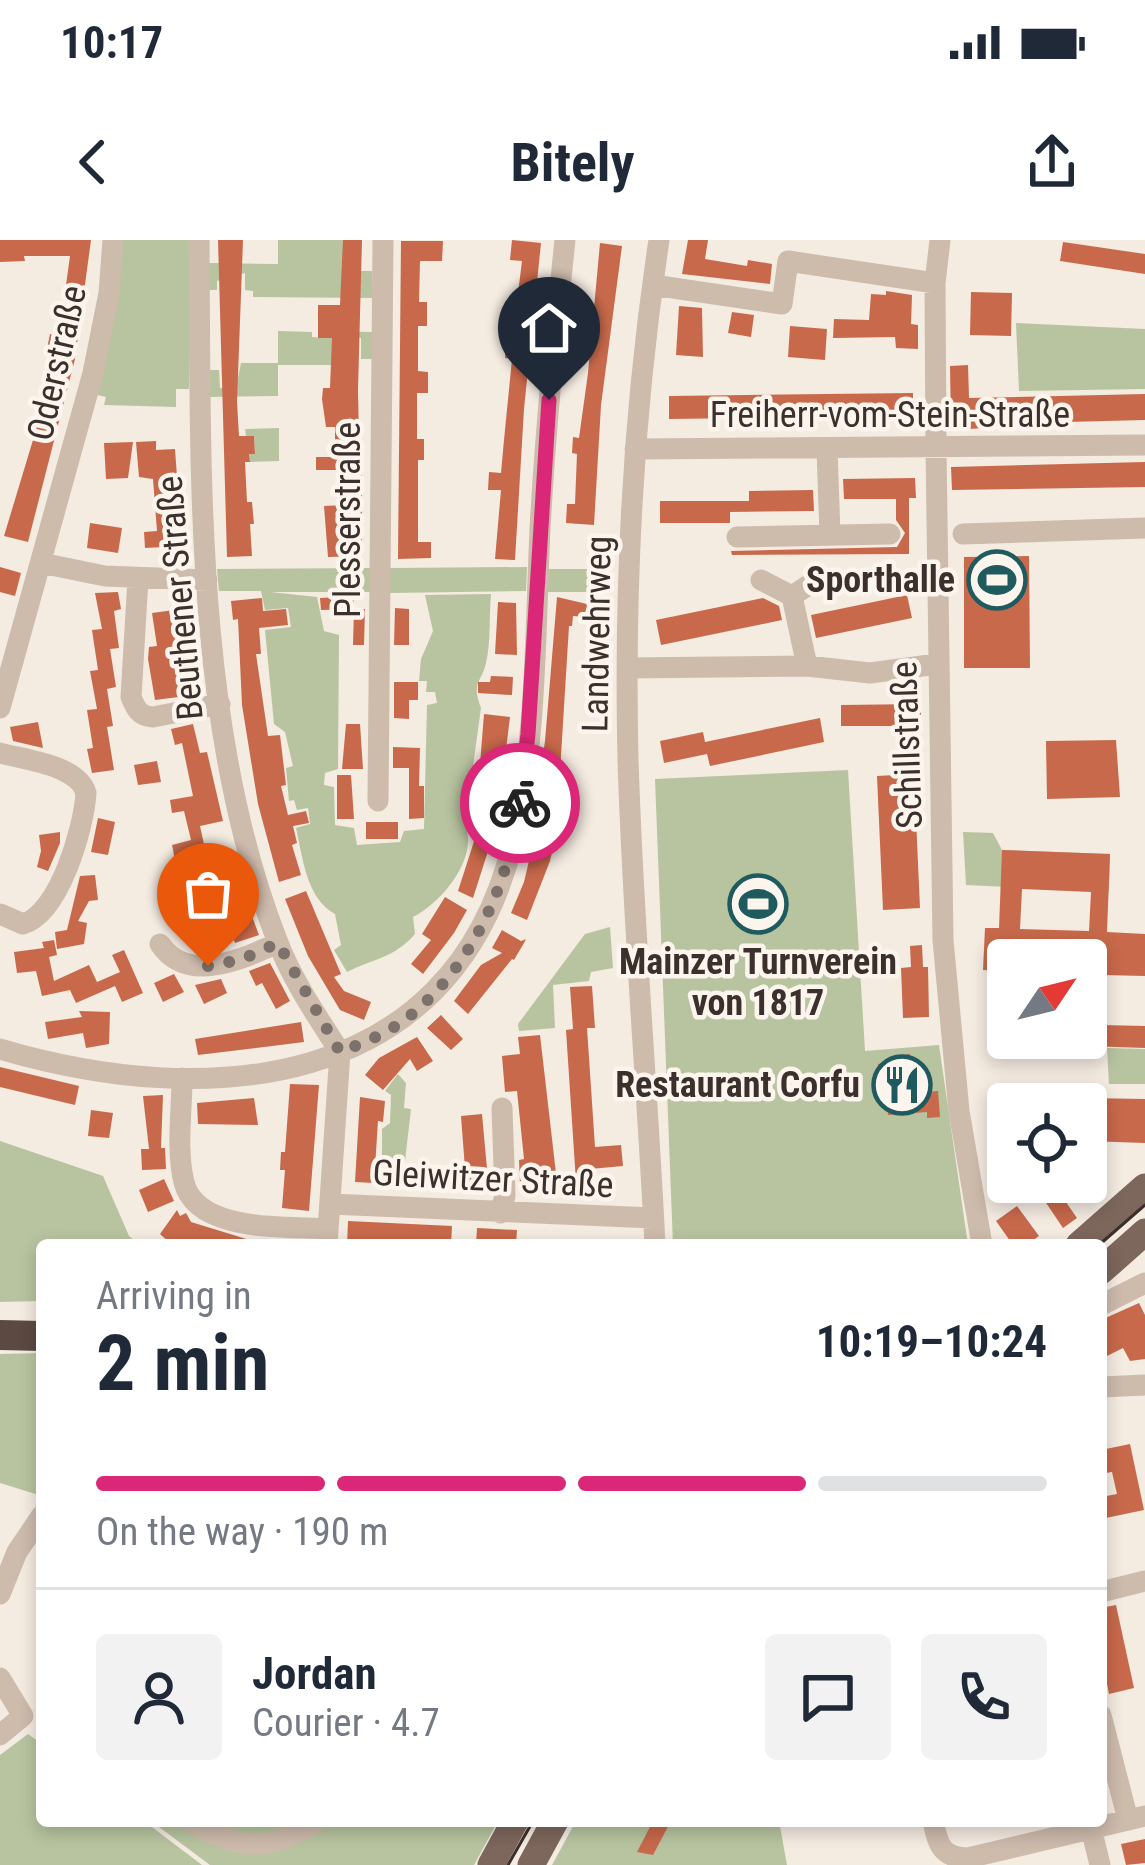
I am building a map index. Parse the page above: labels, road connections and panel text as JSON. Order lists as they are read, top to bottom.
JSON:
{
  "streets": {
    "street": [
      "Oderstraße",
      "Freiherr-vom-Stein-Straße",
      "Plesserstraße",
      "Beuthener Straße",
      "Landwehrweg",
      "Schillstraße",
      "Gleiwitzer Straße"
    ]
  },
  "crossings": [
    ["Freiherr-vom-Stein-Straße", "Landwehrweg"],
    ["Freiherr-vom-Stein-Straße", "Schillstraße"],
    ["Landwehrweg", "Gleiwitzer Straße"]
  ],
  "places": {
    "sports": ["Sporthalle", "Mainzer Turnverein von 1817"],
    "restaurant": ["Restaurant Corfu"]
  },
  "north": "top right",
  "page": {
    "status": "10:17",
    "header": "Bitely",
    "heading": ["2 min", "Arriving in", "10:19–10:24"],
    "panel": ["Jordan", "Courier · 4.7"],
    "bar": "On the way · 190 m"
  }
}
